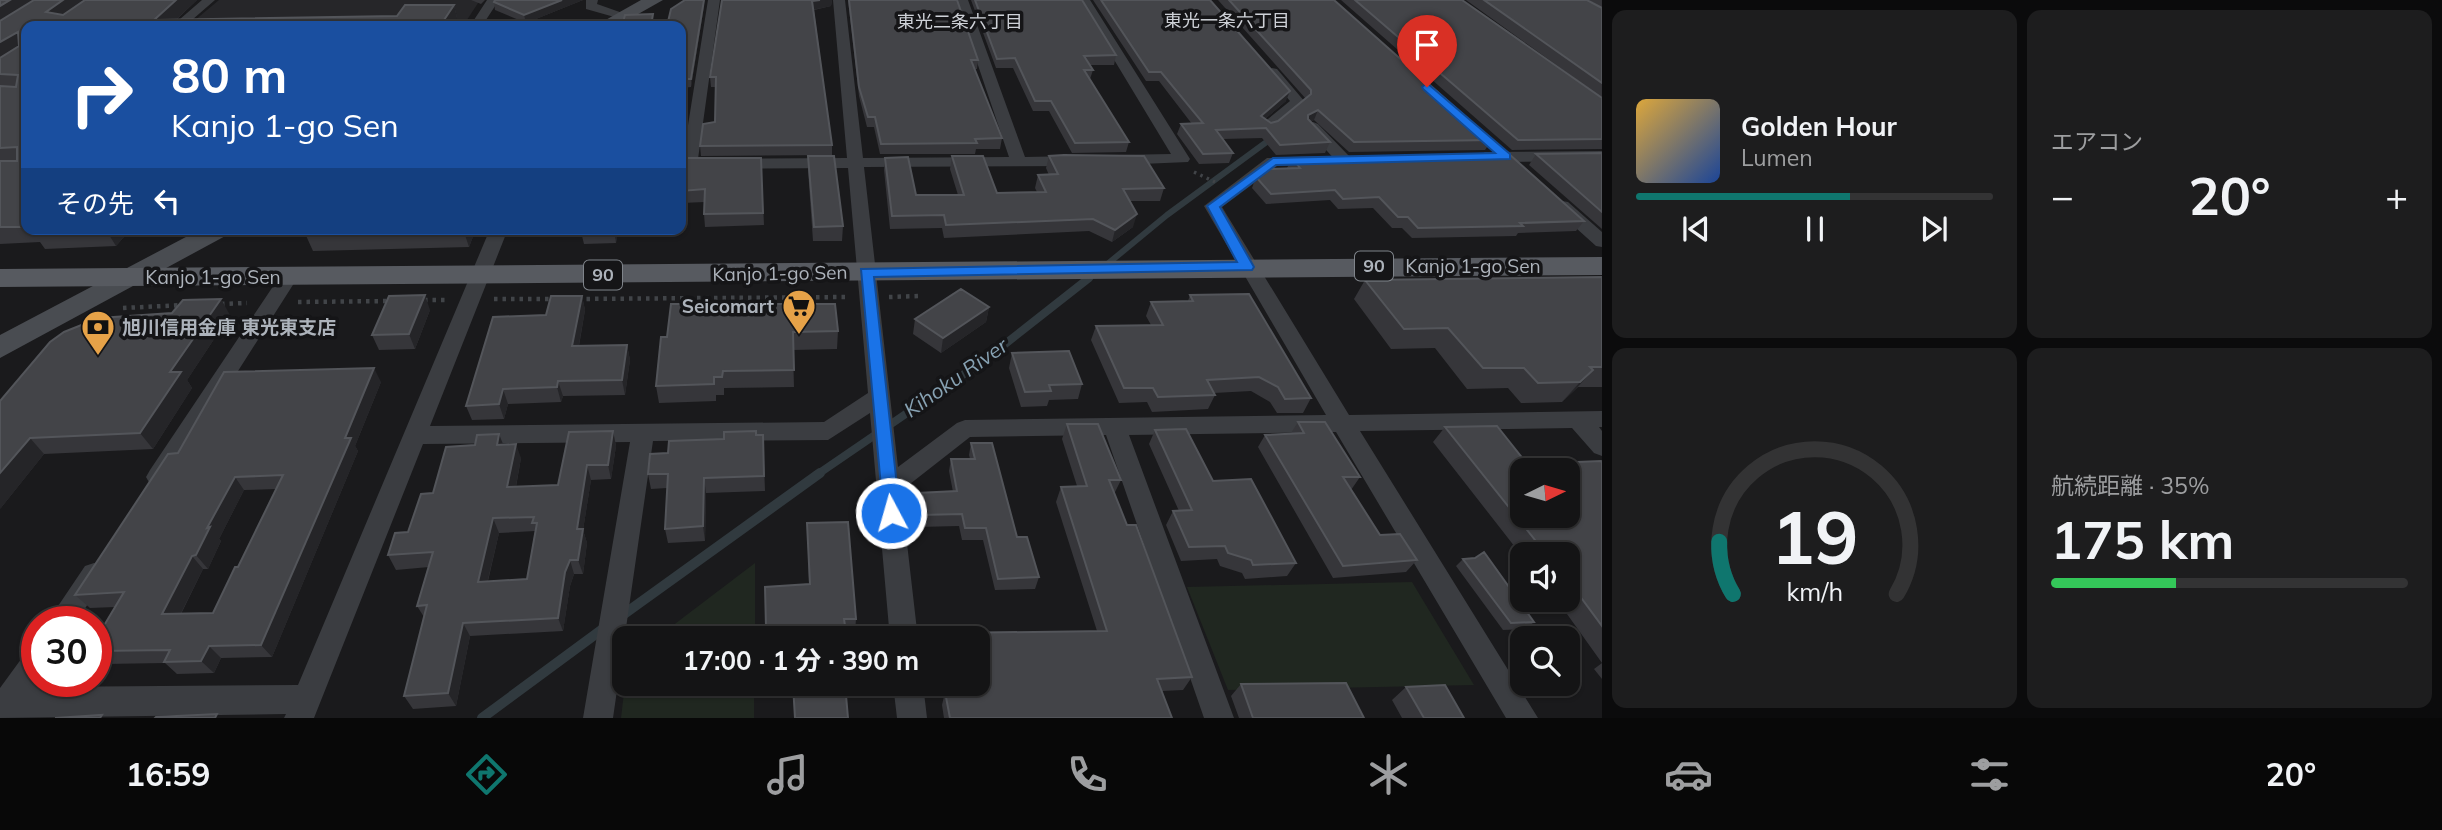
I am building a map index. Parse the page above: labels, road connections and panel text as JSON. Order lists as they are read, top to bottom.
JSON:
{
  "streets": {
    "main road": ["90", "Kanjo 1-go Sen"]
  },
  "districts": ["東光一条六丁目", "東光二条六丁目"],
  "water": ["Kihoku River"],
  "places": {
    "supermarket": ["Seicomart"],
    "bank": ["旭川信用金庫 東光東支店"]
  },
  "north": "right",
  "page": {
    "tile": [
      "エアコン",
      ["航続距離 · 35%", "175 km"]
    ],
    "turn": ["80 m", "Kanjo 1-go Sen"],
    "song": ["Golden Hour", "Lumen"],
    "heat": ["−", "20°", "+"],
    "then": "その先",
    "limit": "30",
    "trip": "17:00 · 1 分 · 390 m",
    "tabs": ["16:59", "20°"],
    "gauge": ["19", "km/h"]
  }
}
